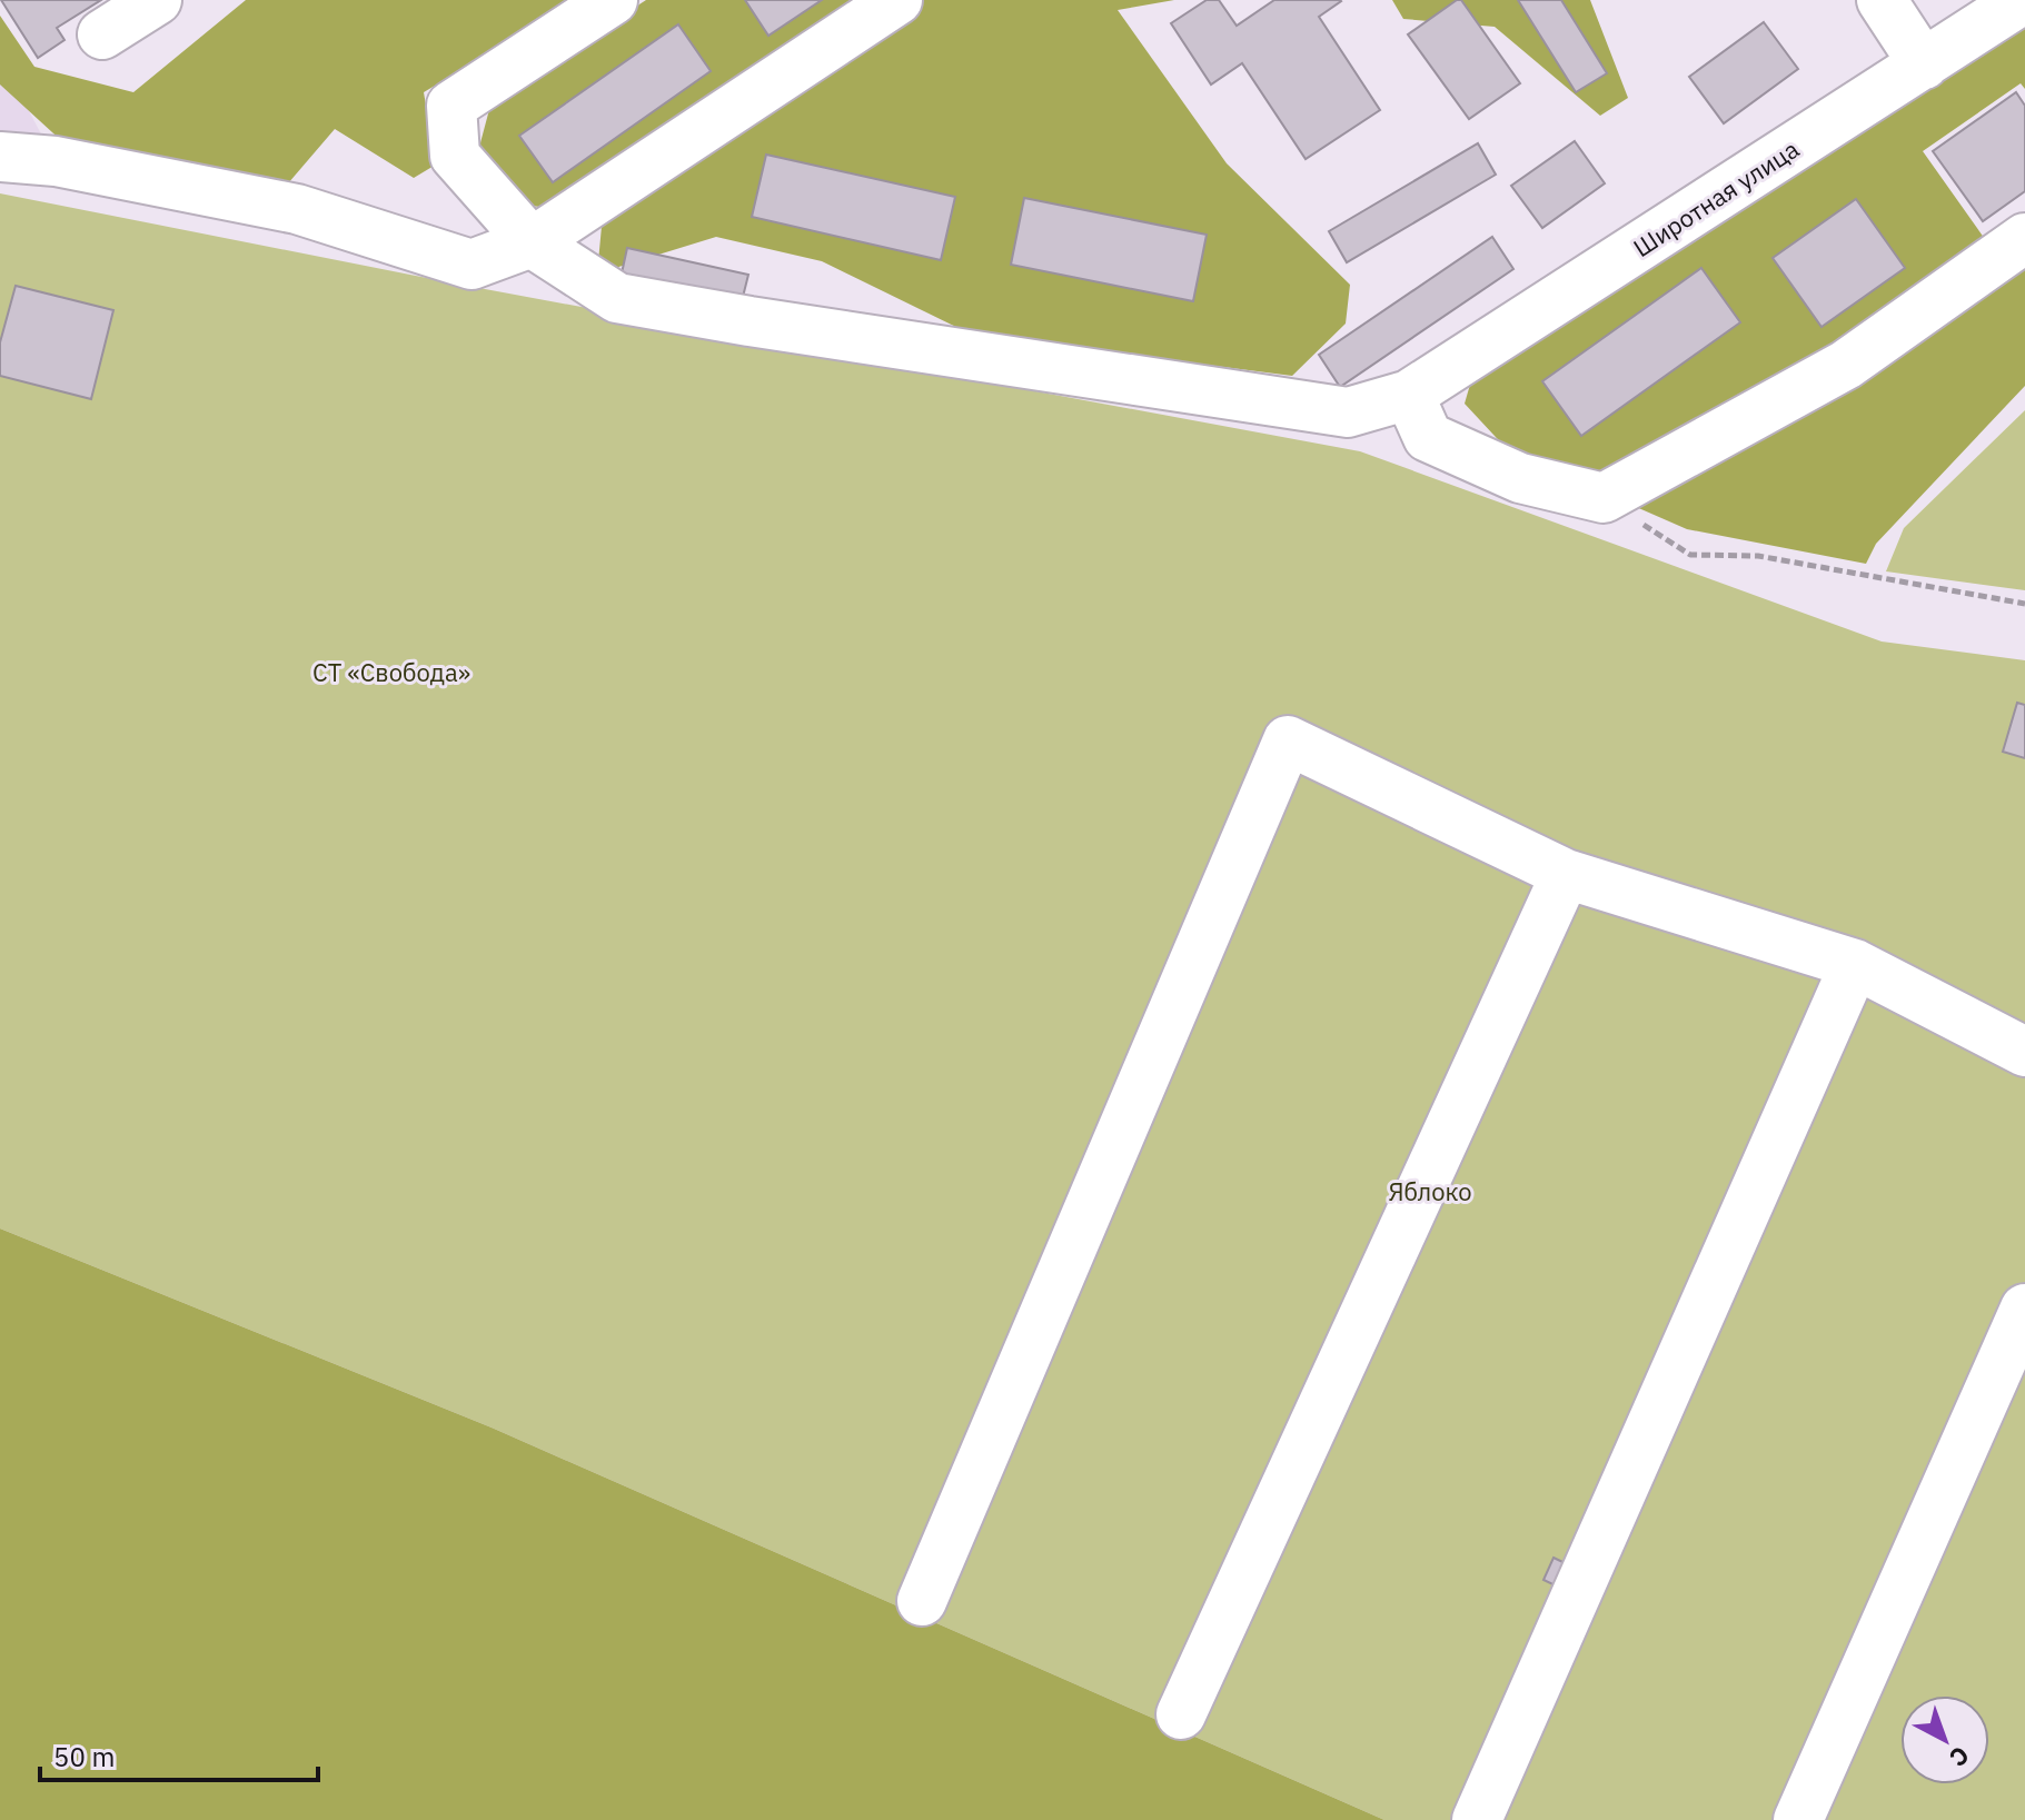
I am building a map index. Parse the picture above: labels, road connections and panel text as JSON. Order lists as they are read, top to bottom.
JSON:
{
  "streets": {
    "street": ["Широтная улица"]
  },
  "parks": ["СТ «Свобода»", "Яблоко"],
  "scale_bar": "50 m",
  "north": "bottom right"
}
